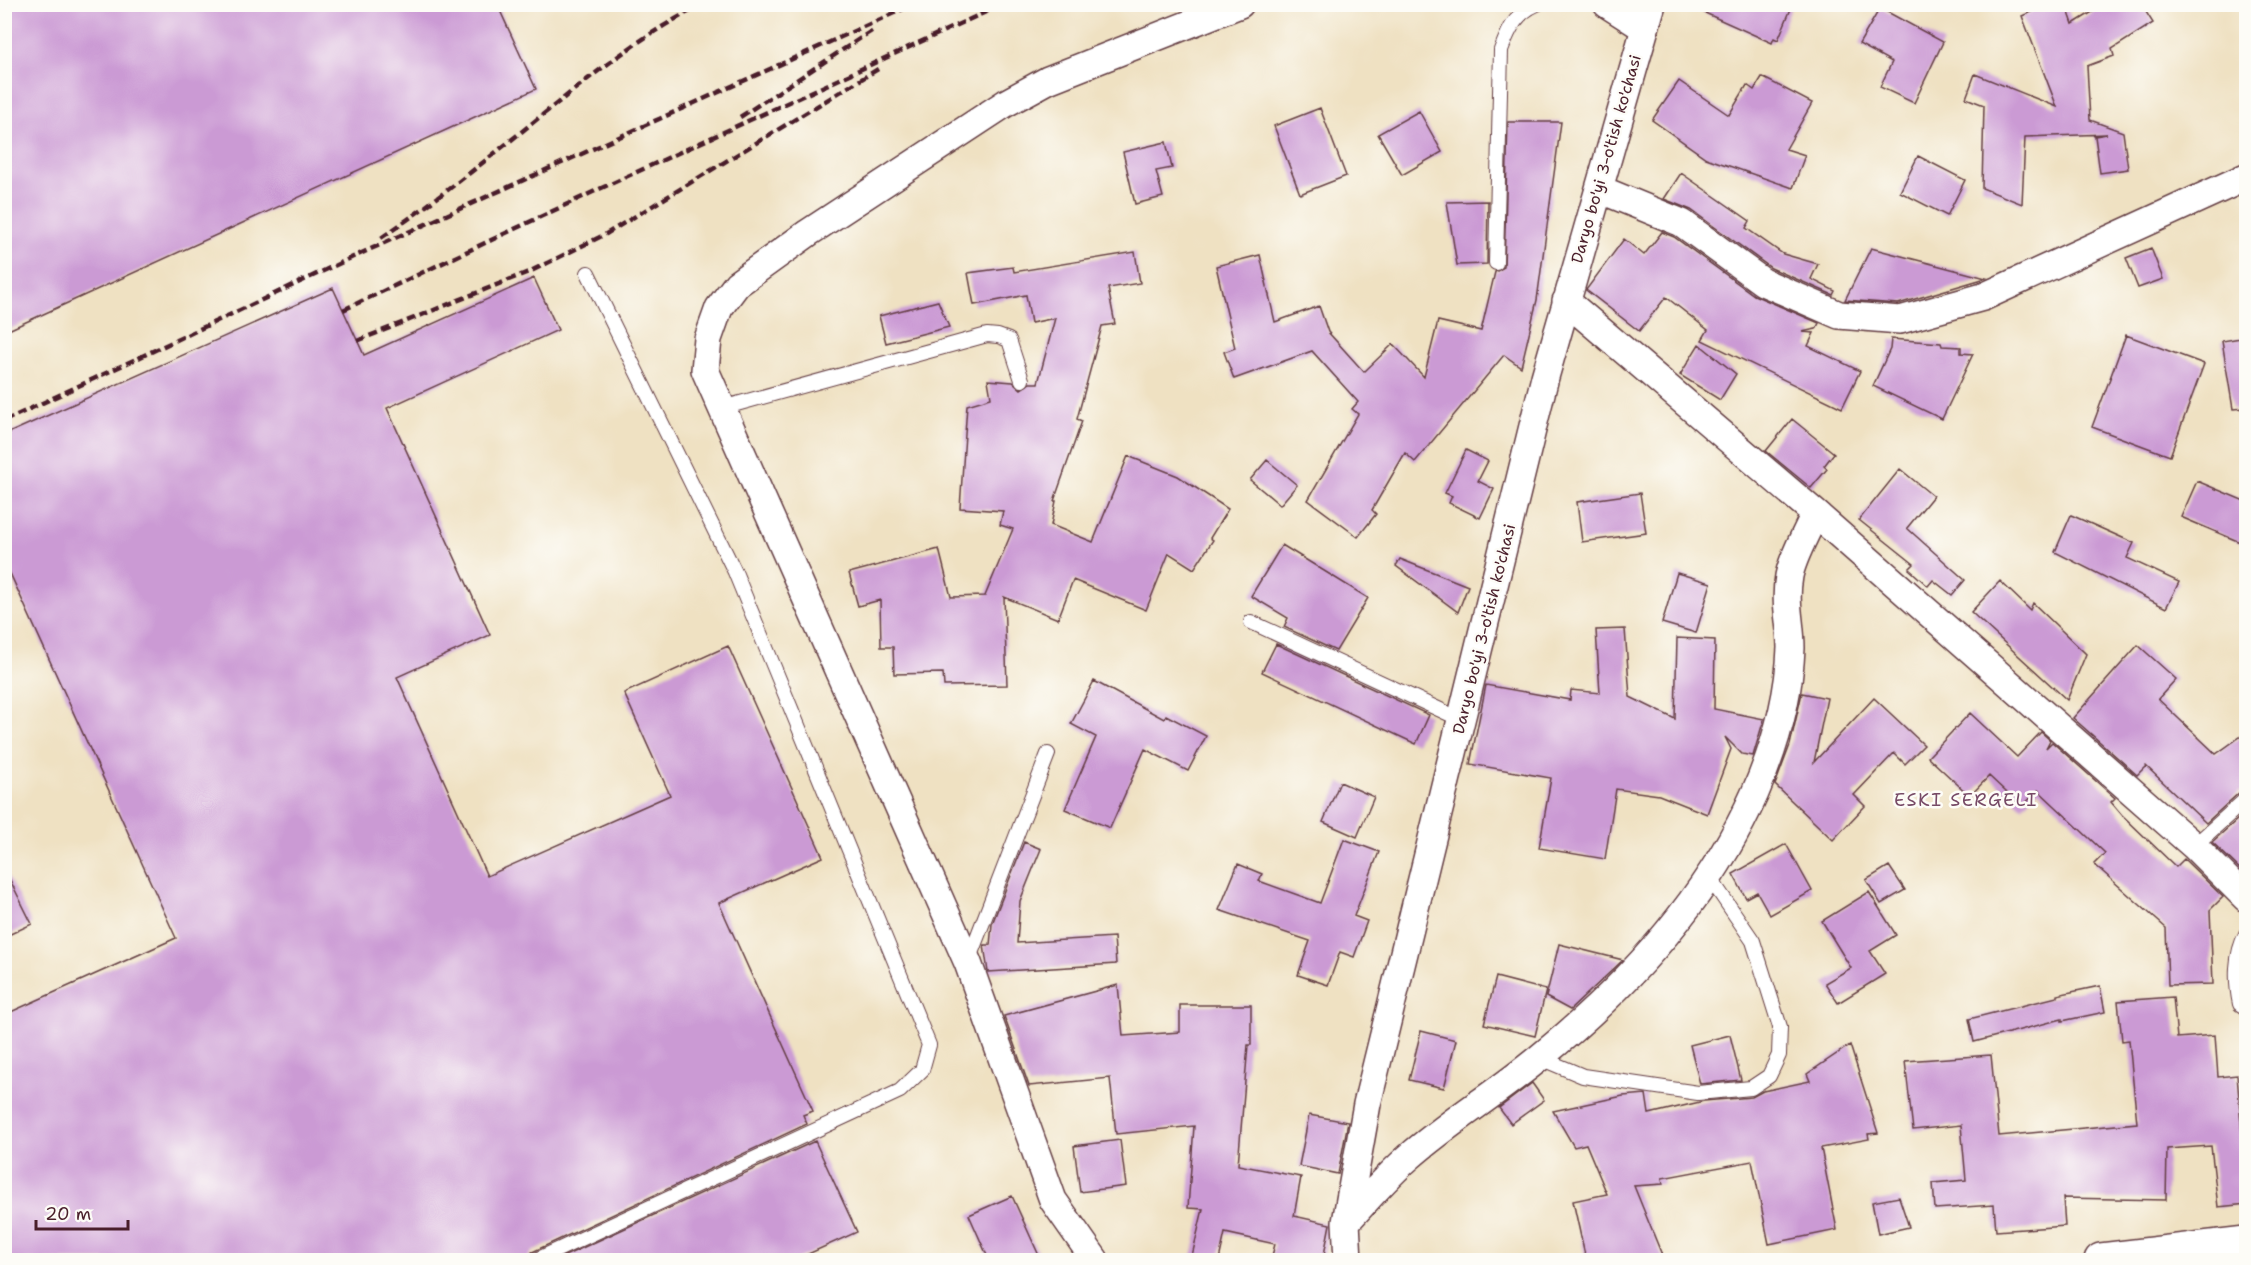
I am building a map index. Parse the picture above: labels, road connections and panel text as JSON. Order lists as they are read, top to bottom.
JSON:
{
  "streets": {
    "street": ["Daryo bo'yi 3-o'tish ko'chasi"]
  },
  "districts": ["ESKI SERGELI"],
  "scale_bar": "20 m"
}
